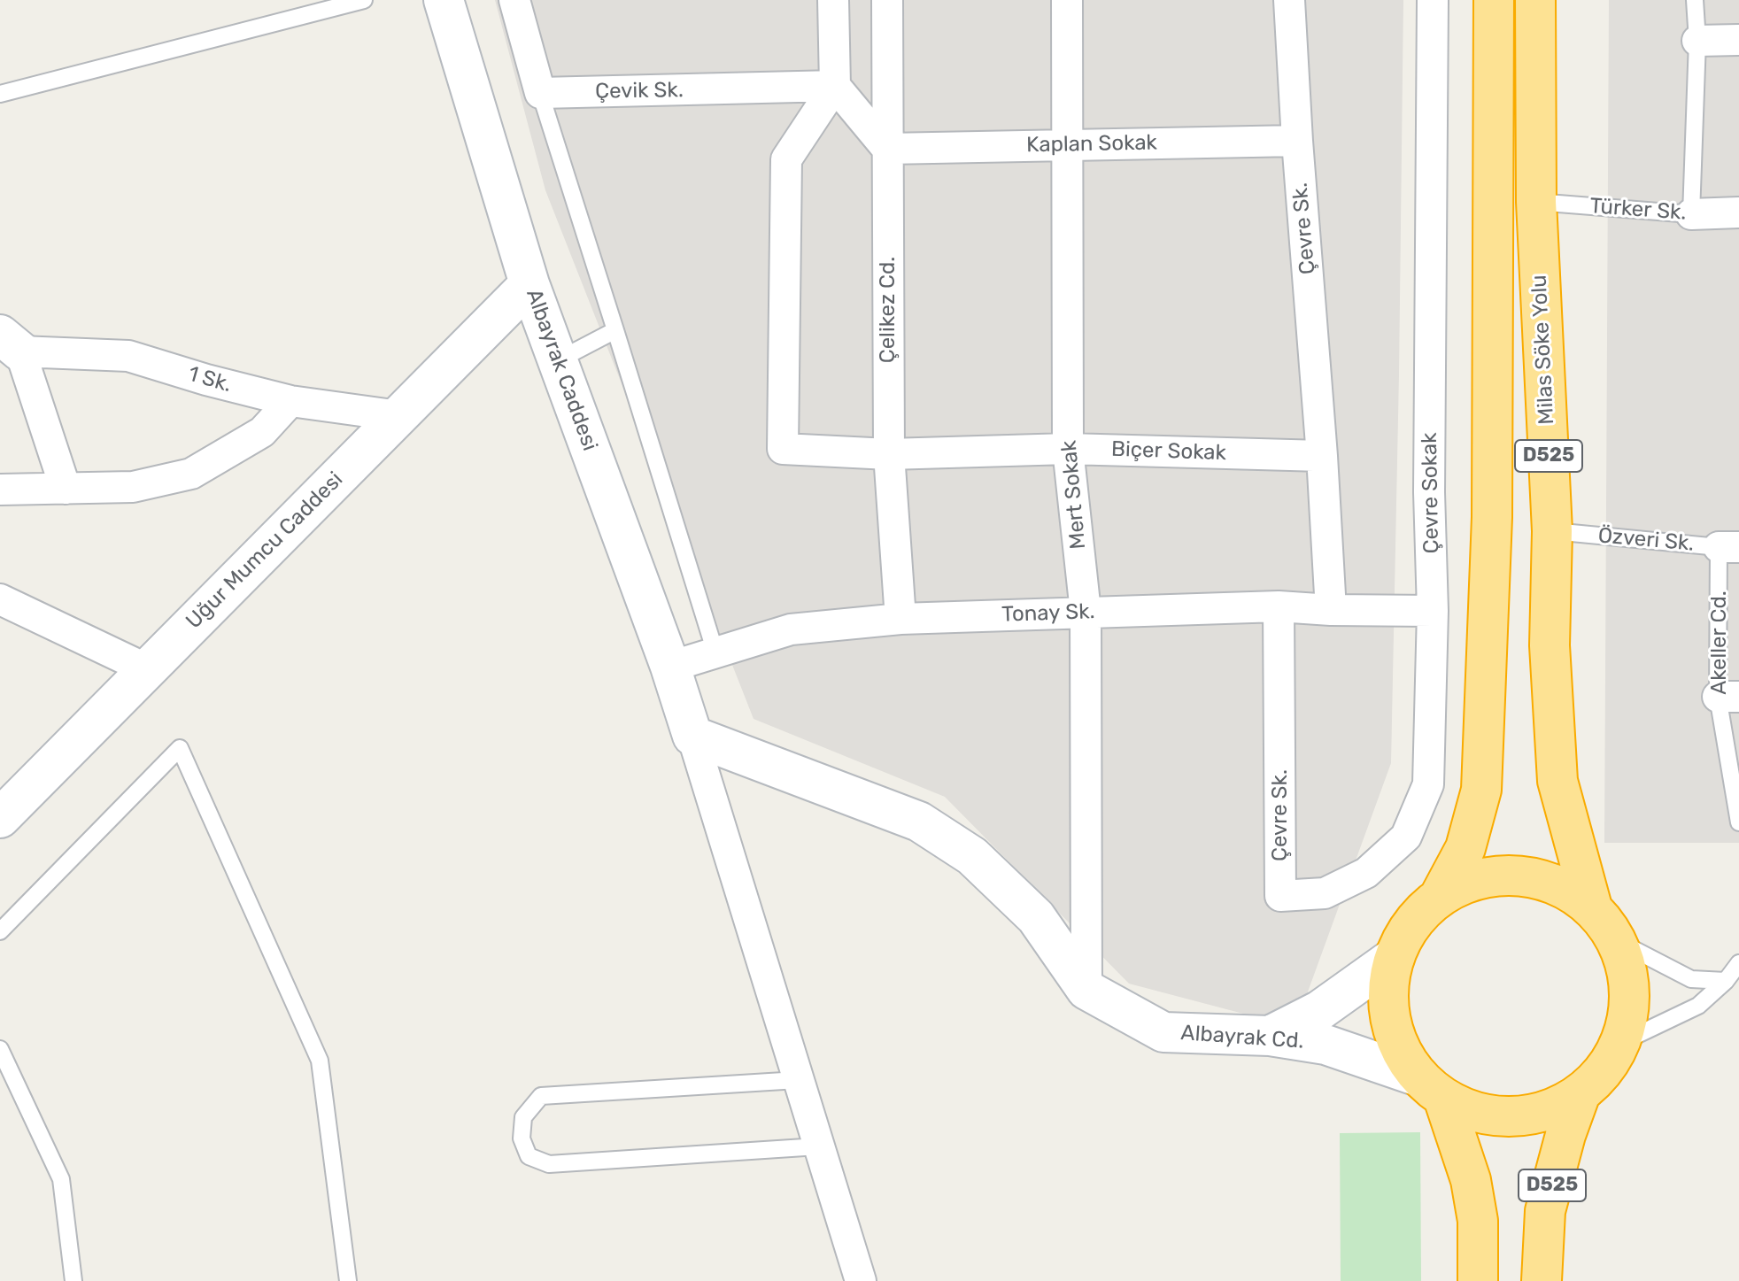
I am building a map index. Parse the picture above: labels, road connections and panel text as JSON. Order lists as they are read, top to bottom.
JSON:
{
  "streets": {
    "highway": ["Milas Söke Yolu", "D525"],
    "street": [
      "Çevik Sk.",
      "Kaplan Sokak",
      "Türker Sk.",
      "Çevre Sk.",
      "Çelikez Cd.",
      "Albayrak Caddesi",
      "1 Sk.",
      "Biçer Sokak",
      "Çevre Sokak",
      "Mert Sokak",
      "Uğur Mumcu Caddesi",
      "Tonay Sk.",
      "Albayrak Cd."
    ],
    "lane": ["Özveri Sk.", "Akeller Cd."]
  },
  "crossings": [
    ["Çevik Sk.", "Biçer Sokak"],
    ["Kaplan Sokak", "Çevre Sk."],
    ["Kaplan Sokak", "Çelikez Cd."],
    ["Kaplan Sokak", "Mert Sokak"],
    ["Türker Sk.", "Milas Söke Yolu"],
    ["Çevre Sk.", "Biçer Sokak"],
    ["Çevre Sk.", "Çevre Sokak"],
    ["Çevre Sk.", "Tonay Sk."],
    ["Çelikez Cd.", "Biçer Sokak"],
    ["Çelikez Cd.", "Tonay Sk."],
    ["Milas Söke Yolu", "D525"],
    ["Milas Söke Yolu", "Özveri Sk."],
    ["Milas Söke Yolu", "Albayrak Cd."],
    ["Albayrak Caddesi", "Uğur Mumcu Caddesi"],
    ["Albayrak Caddesi", "Tonay Sk."],
    ["Albayrak Caddesi", "Albayrak Cd."],
    ["1 Sk.", "Uğur Mumcu Caddesi"],
    ["Biçer Sokak", "Mert Sokak"],
    ["D525", "Albayrak Cd."],
    ["Çevre Sokak", "Tonay Sk."],
    ["Mert Sokak", "Tonay Sk."],
    ["Mert Sokak", "Albayrak Cd."],
    ["Özveri Sk.", "Akeller Cd."]
  ]
}
